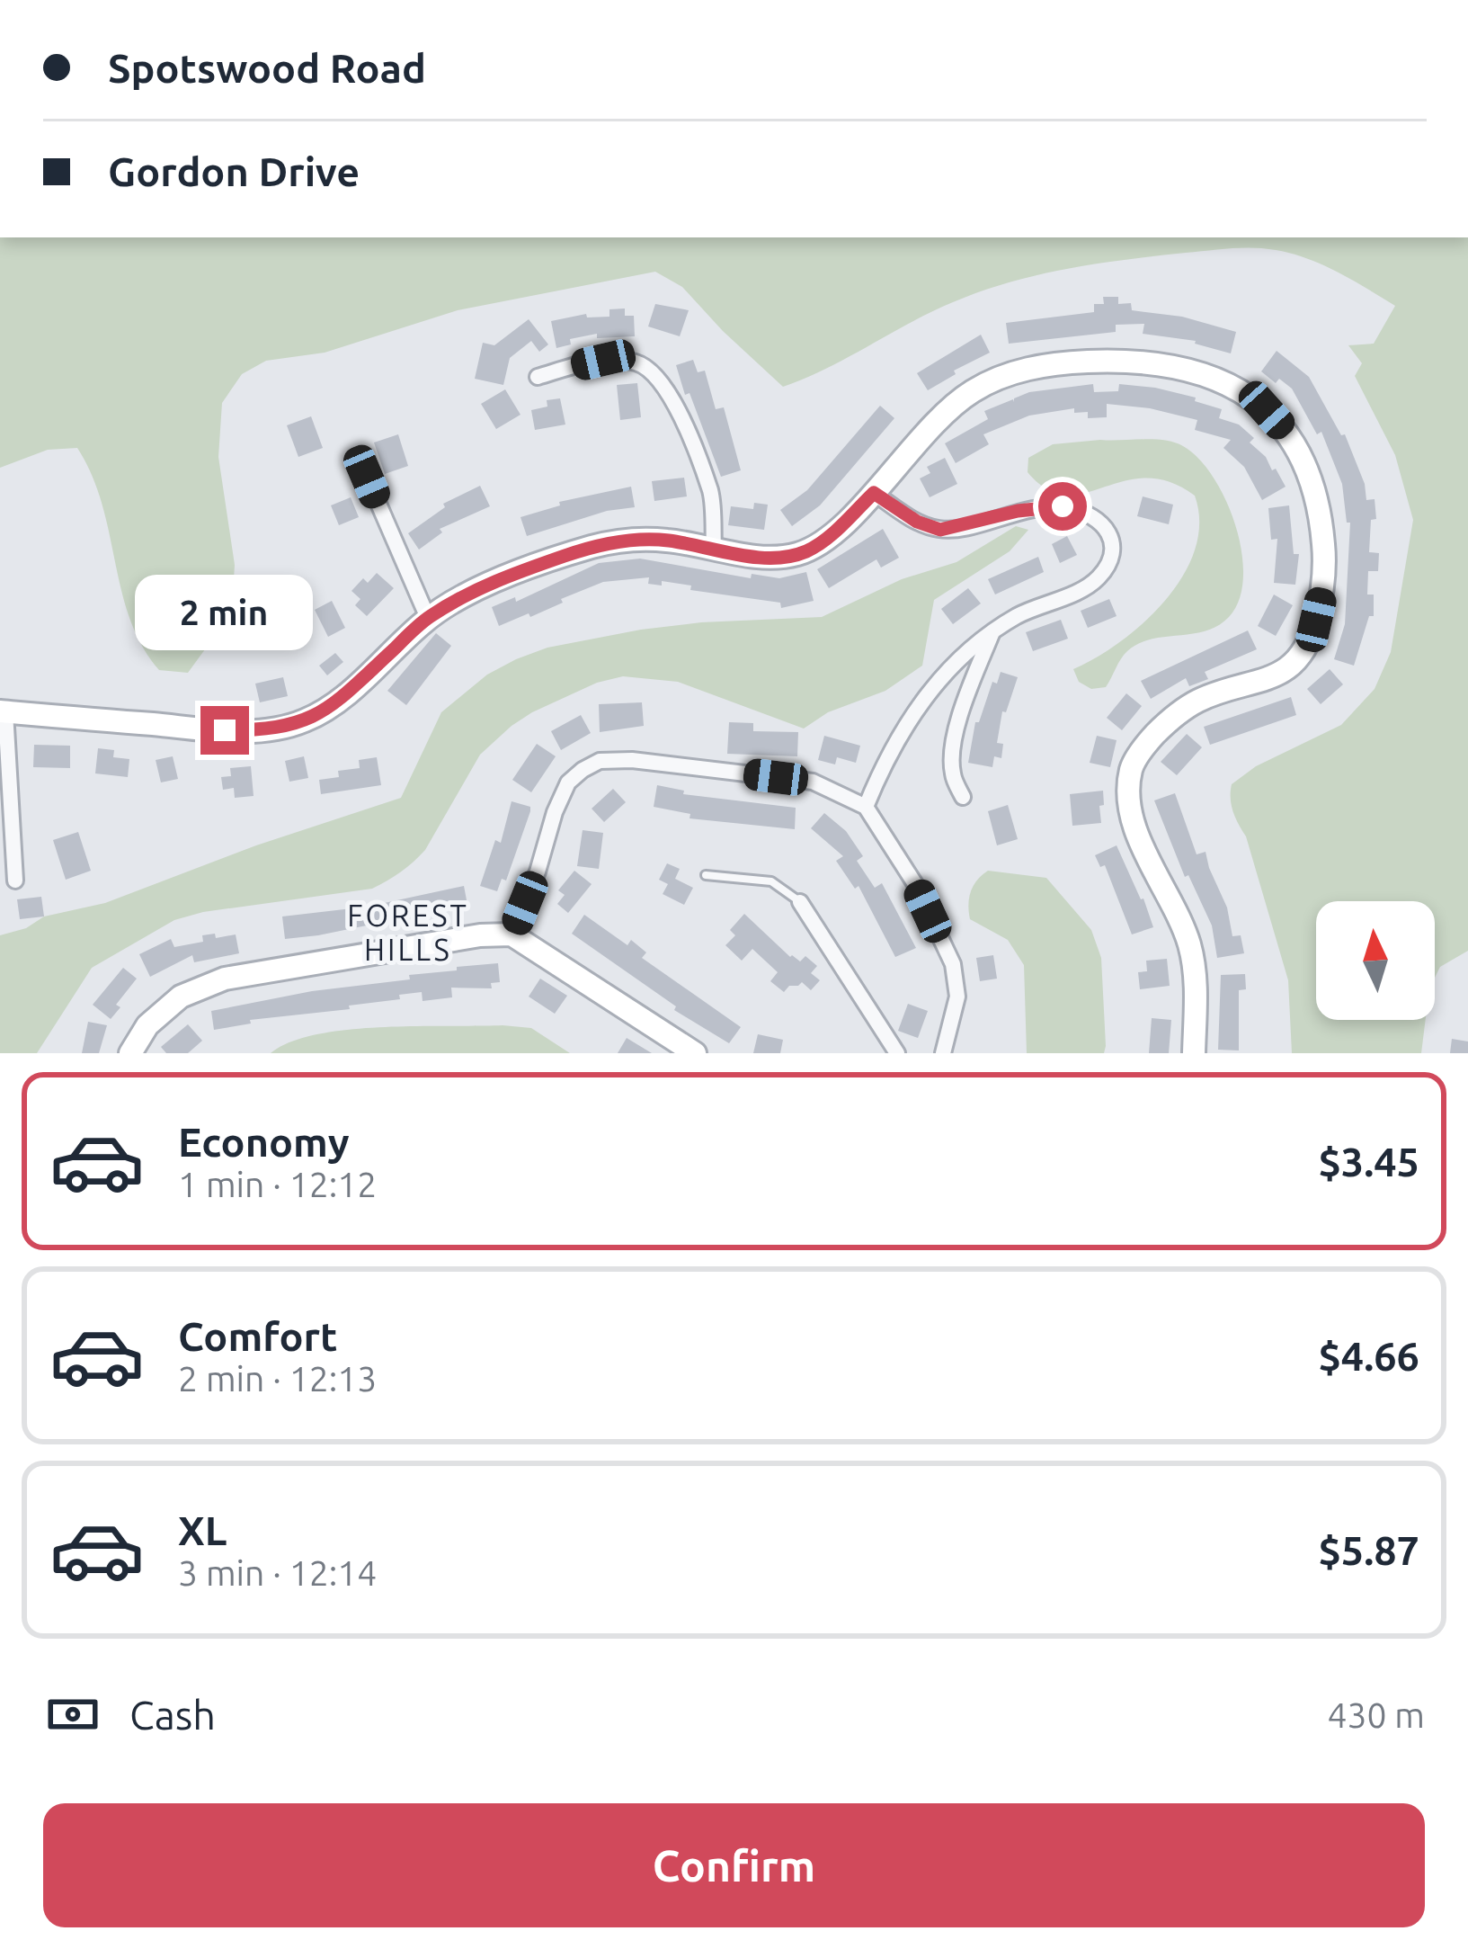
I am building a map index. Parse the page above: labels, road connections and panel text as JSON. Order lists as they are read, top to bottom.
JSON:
{
  "districts": ["FOREST HILLS"],
  "north": "top",
  "page": {
    "banner": ["Spotswood Road", "Gordon Drive"],
    "bubble": "2 min",
    "list": [
      {
        "name": "Economy",
        "note": "1 min · 12:12",
        "value": "$3.45"
      },
      {
        "name": "Comfort",
        "note": "2 min · 12:13",
        "value": "$4.66"
      },
      {
        "name": "XL",
        "note": "3 min · 12:14",
        "value": "$5.87"
      }
    ],
    "pay": ["Cash", "430 m"],
    "buttons": "Confirm"
  }
}
